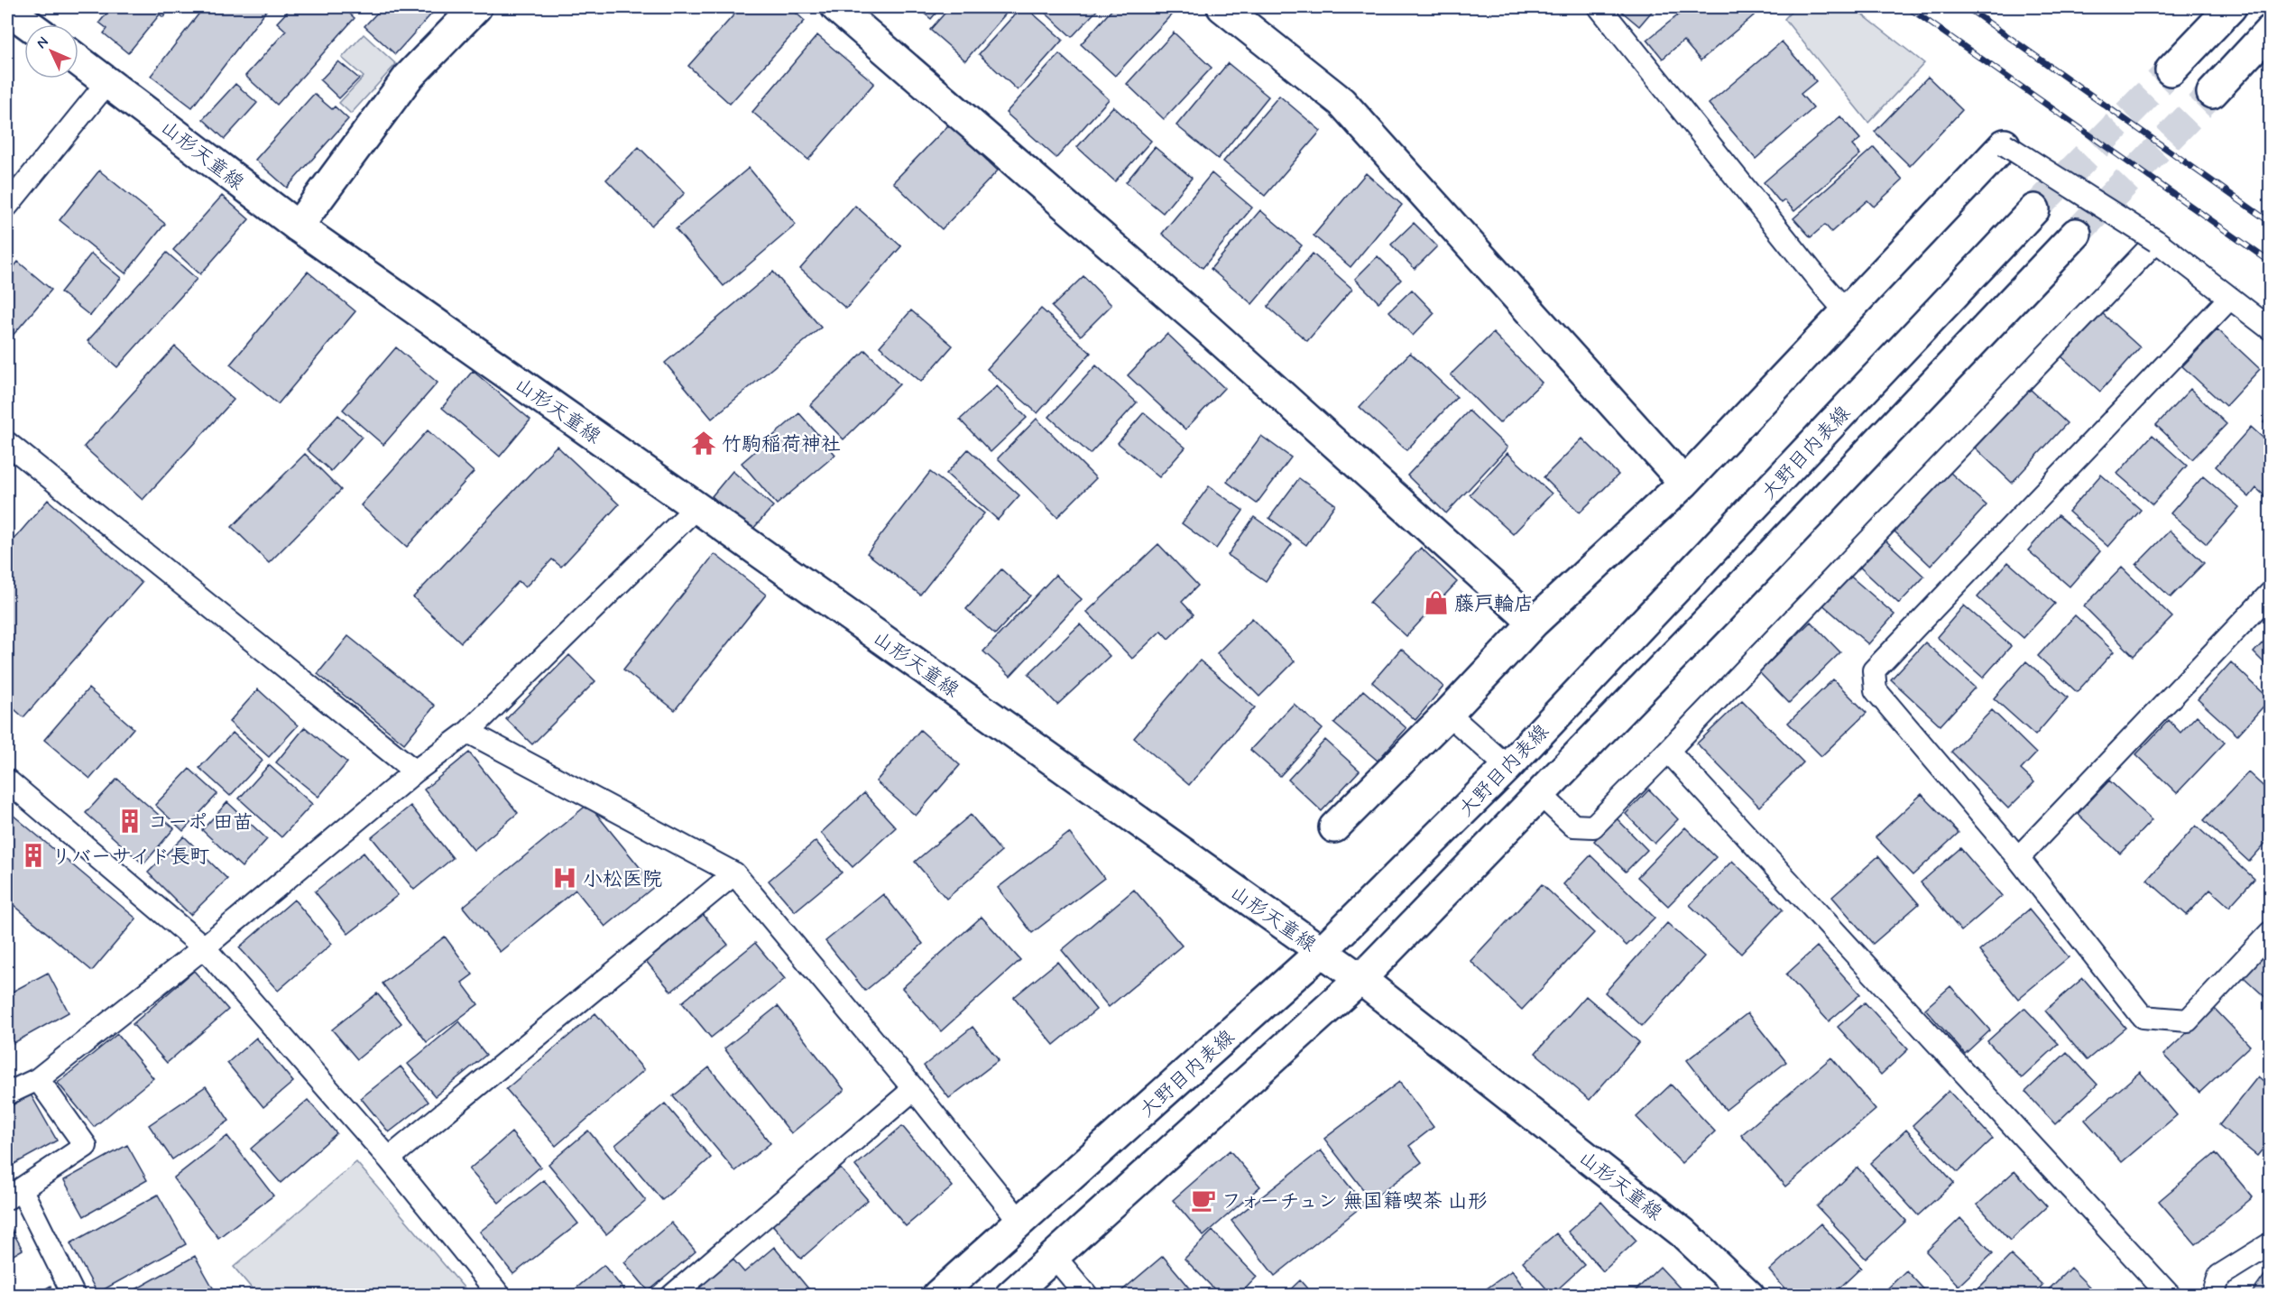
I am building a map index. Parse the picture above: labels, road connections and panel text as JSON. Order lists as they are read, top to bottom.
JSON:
{
  "streets": {
    "main road": ["山形天童線", "大野目内表線"]
  },
  "crossings": [
    ["山形天童線", "大野目内表線"]
  ],
  "places": {
    "temple": ["竹駒稲荷神社"],
    "shop": ["藤戸輪店"],
    "building": ["コーポ 田苗", "リバーサイド長町"],
    "hospital": ["小松医院"],
    "cafe": ["フォーチュン 無国籍喫茶 山形"]
  },
  "north": "top left"
}
